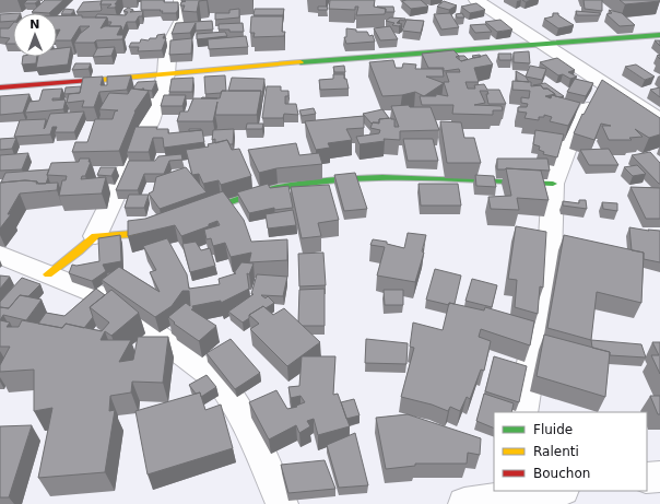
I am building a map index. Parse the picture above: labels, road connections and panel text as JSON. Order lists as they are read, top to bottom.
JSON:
{
  "legend": ["Fluide", "Ralenti", "Bouchon"],
  "north": "top"
}
